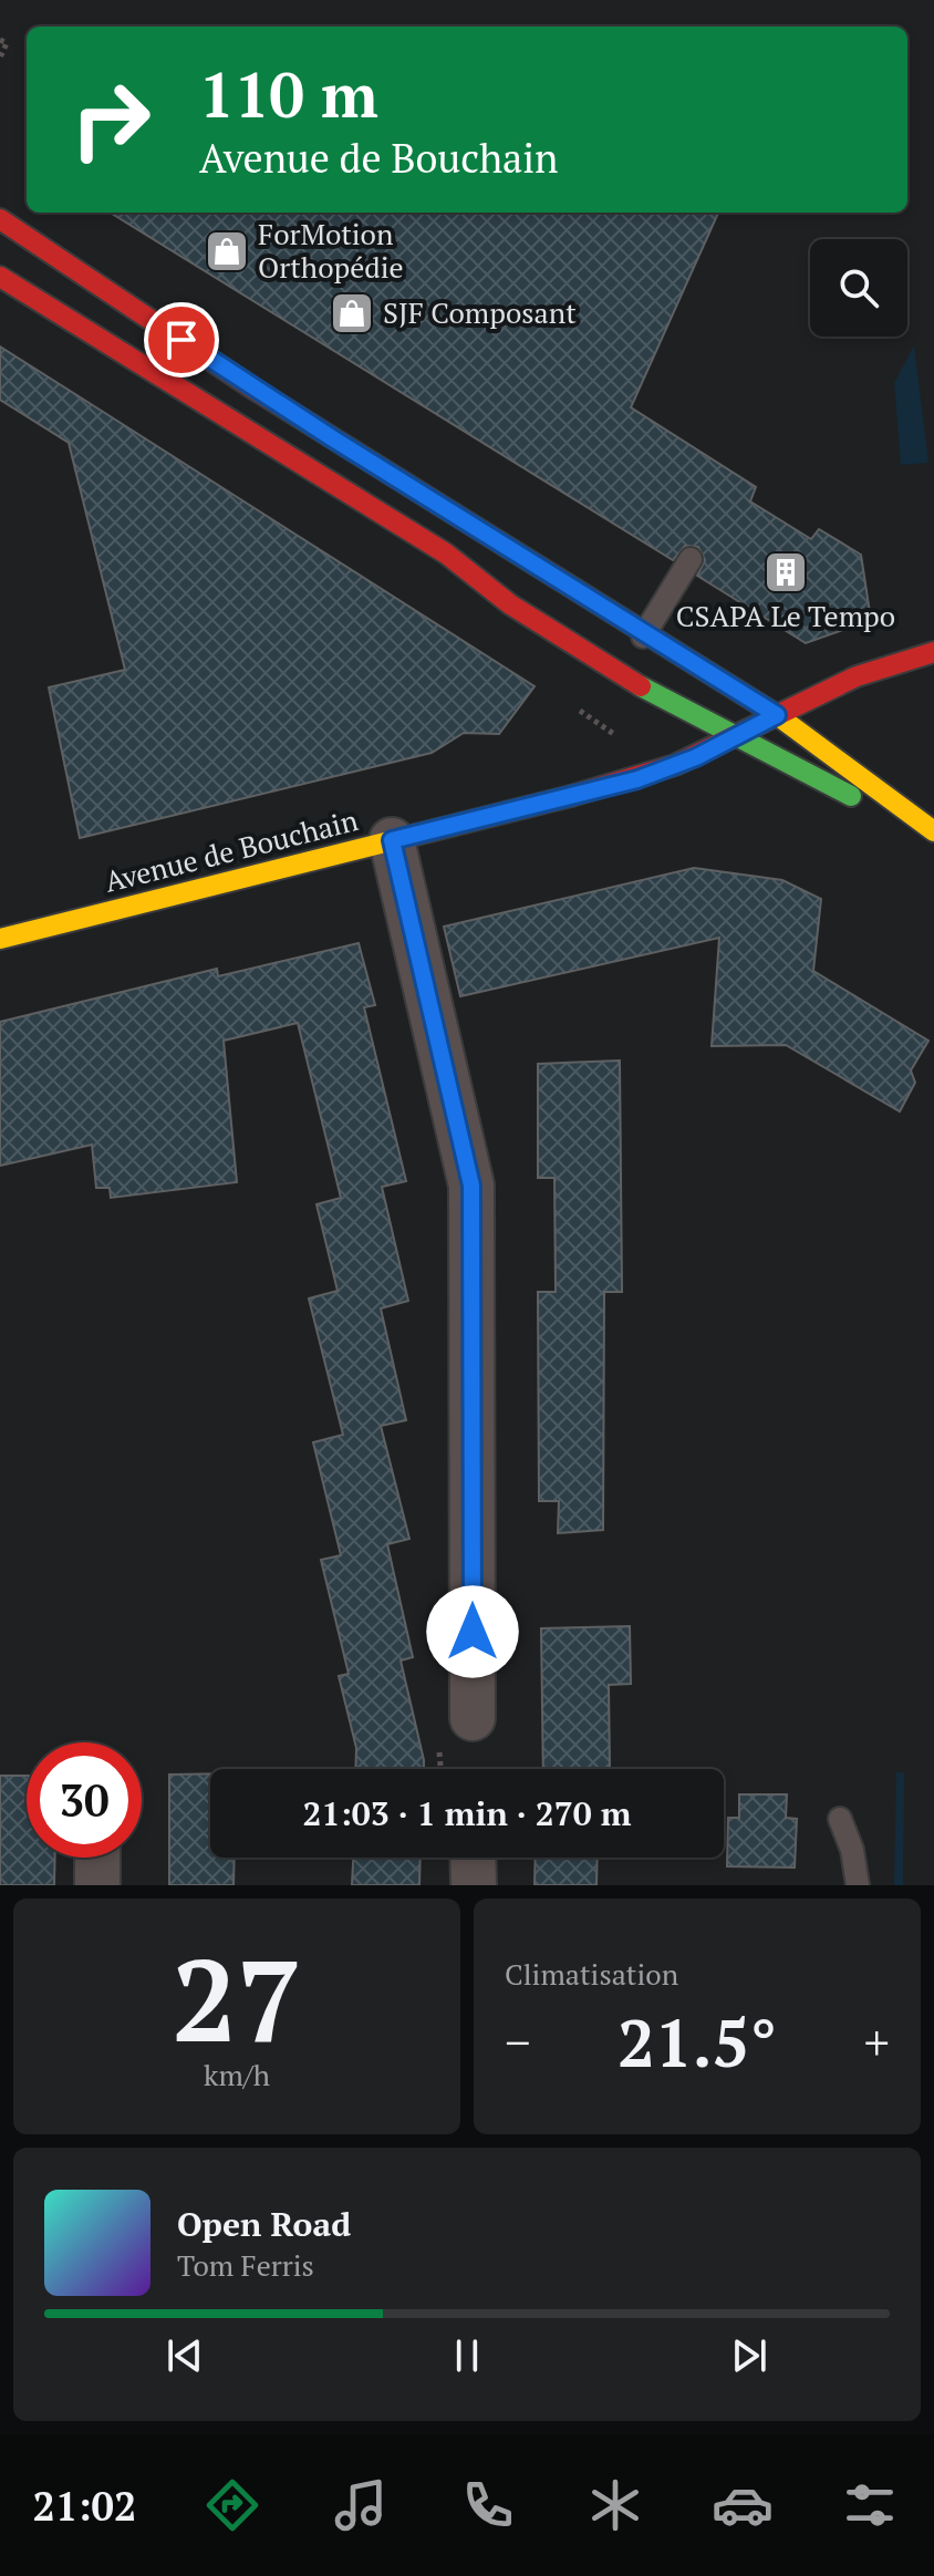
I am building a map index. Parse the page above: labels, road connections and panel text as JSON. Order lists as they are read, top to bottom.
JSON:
{
  "streets": {
    "main road": ["Avenue de Bouchain"]
  },
  "places": {
    "shop": ["ForMotion Orthopédie", "SJF Composant"],
    "building": ["CSAPA Le Tempo"]
  },
  "page": {
    "turn": ["110 m", "Avenue de Bouchain"],
    "limit": "30",
    "trip": "21:03 · 1 min · 270 m",
    "tile": [
      ["27", "km/h"],
      "Climatisation"
    ],
    "heat": ["−", "21.5°", "+"],
    "song": ["Open Road", "Tom Ferris"],
    "tabs": "21:02"
  }
}
